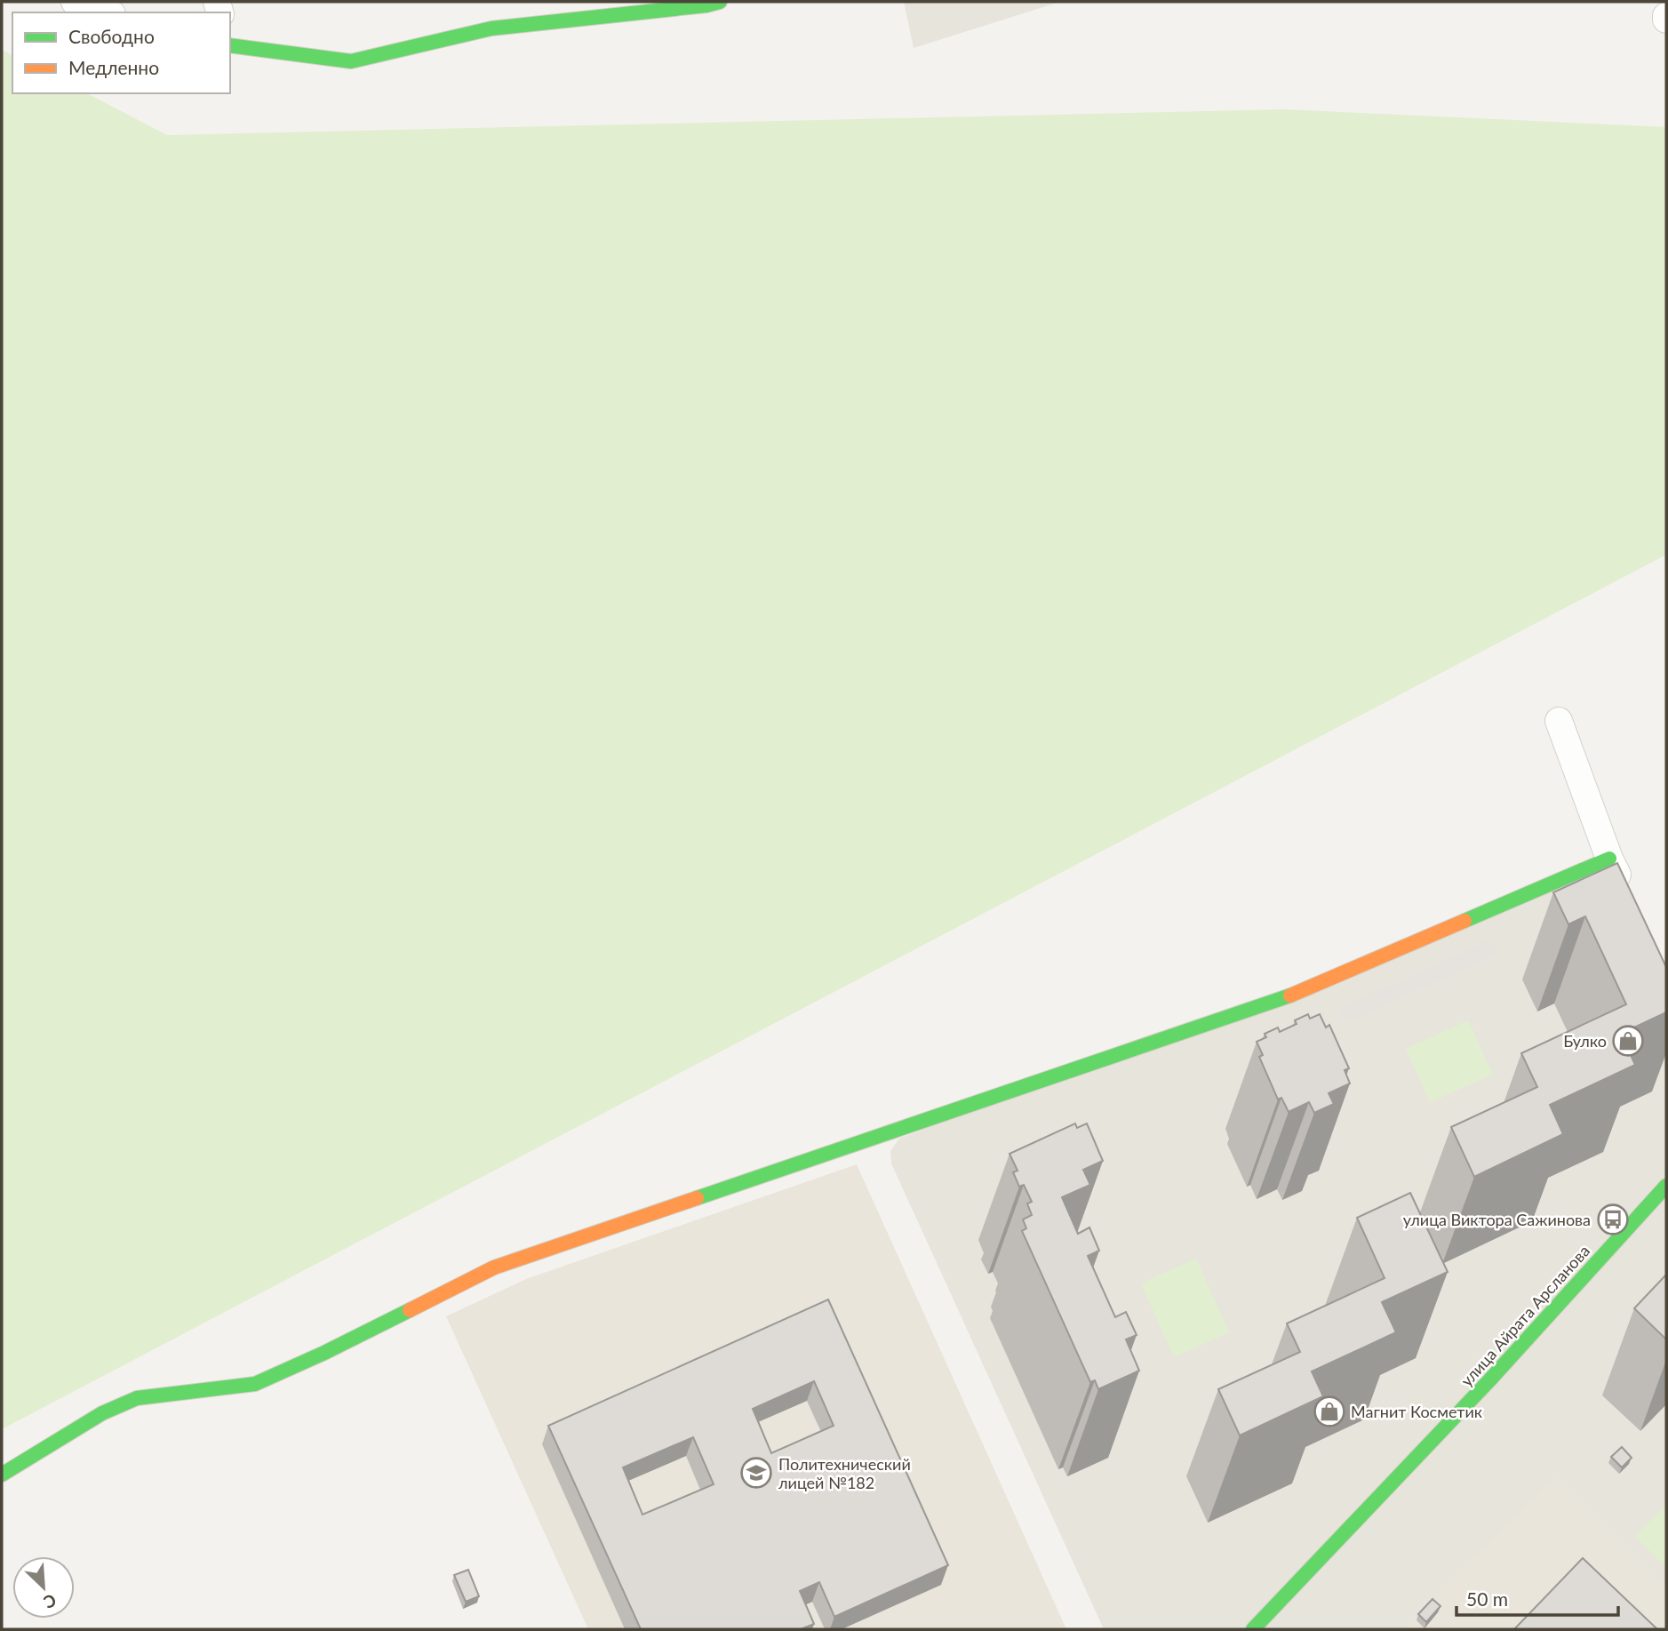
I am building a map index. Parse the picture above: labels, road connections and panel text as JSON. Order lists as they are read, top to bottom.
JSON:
{
  "streets": {
    "street": ["улица Айрата Арсланова"]
  },
  "places": {
    "shop": ["Булко", "Магнит Косметик"],
    "bus stop": ["улица Виктора Сажинова"],
    "school or university": ["Политехнический лицей №182"]
  },
  "legend": ["Свободно", "Медленно"],
  "scale_bar": "50 m",
  "north": "bottom right"
}
